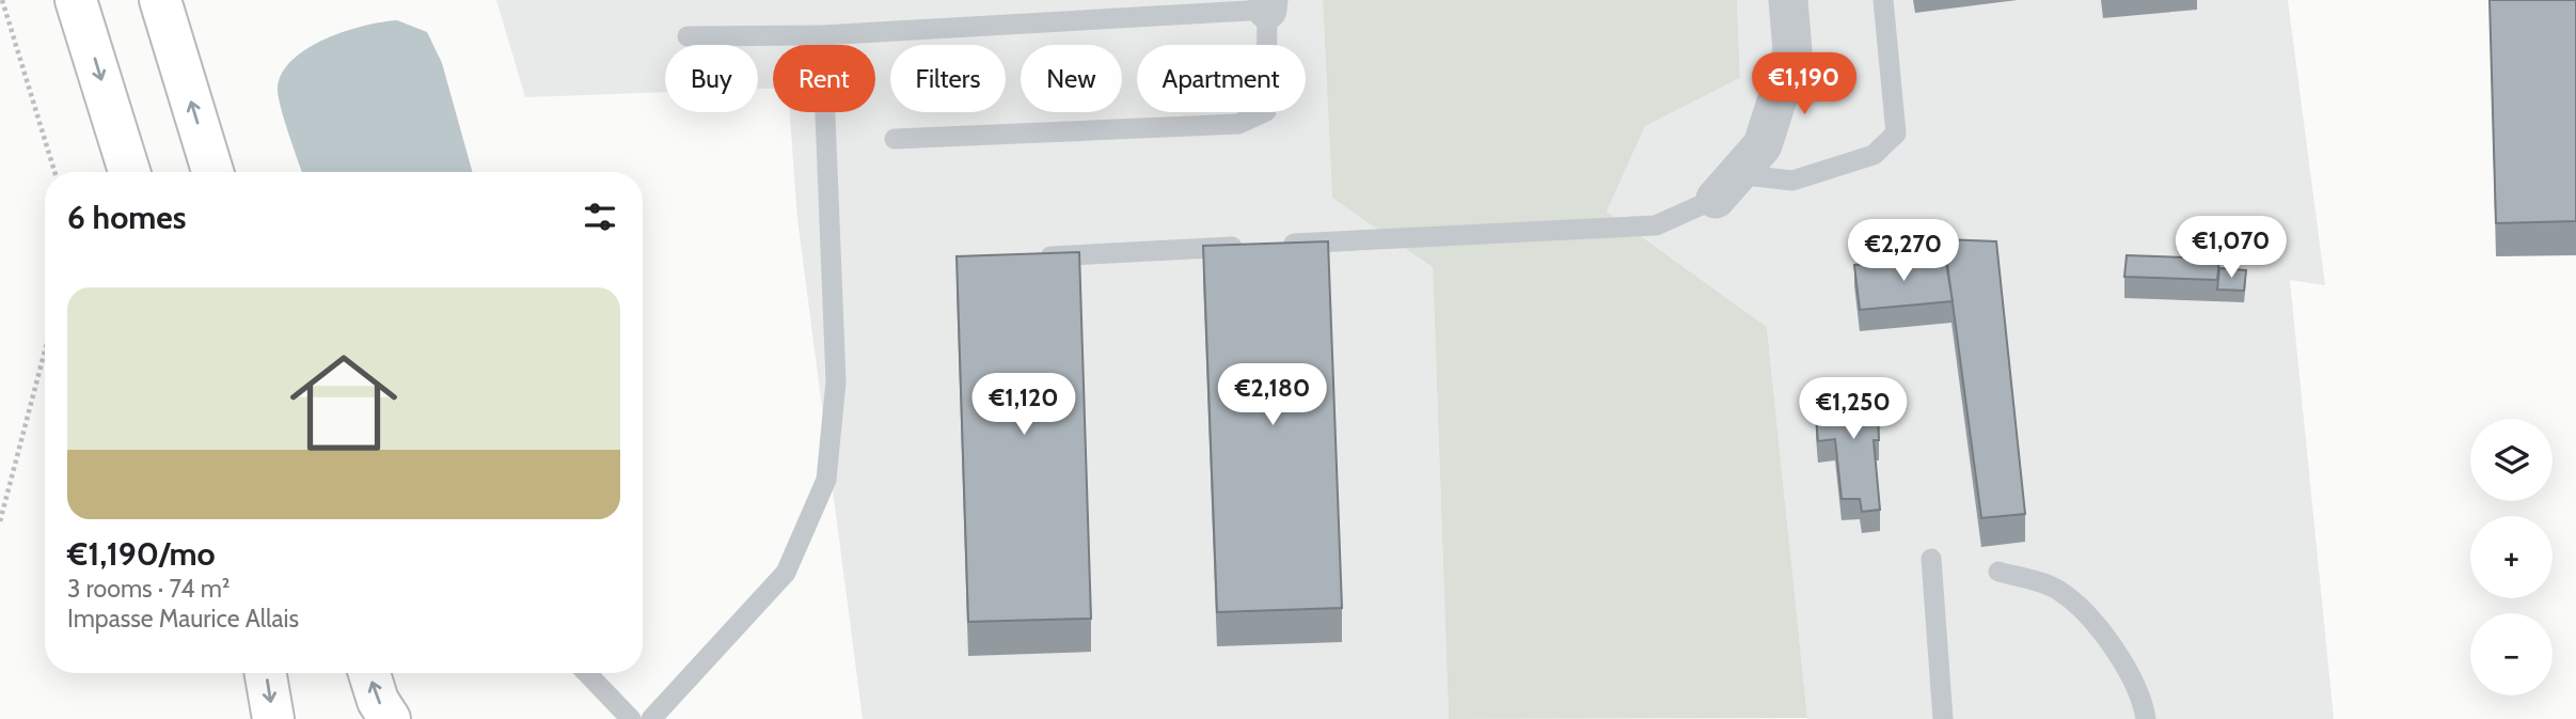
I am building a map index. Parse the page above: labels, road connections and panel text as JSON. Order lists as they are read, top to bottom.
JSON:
{
  "page": {
    "chip": [
      "Buy",
      "Rent",
      "Filters",
      "New",
      "Apartment"
    ],
    "price": [
      "€1,190",
      "€1,070",
      "€2,270",
      "€2,180",
      "€1,120",
      "€1,250"
    ],
    "heading": "6 homes",
    "list": [
      {
        "name": "€1,190/mo",
        "note": "3 rooms · 74 m² · Impasse Maurice Allais"
      }
    ],
    "map_buttons": ["+", "−"]
  }
}
